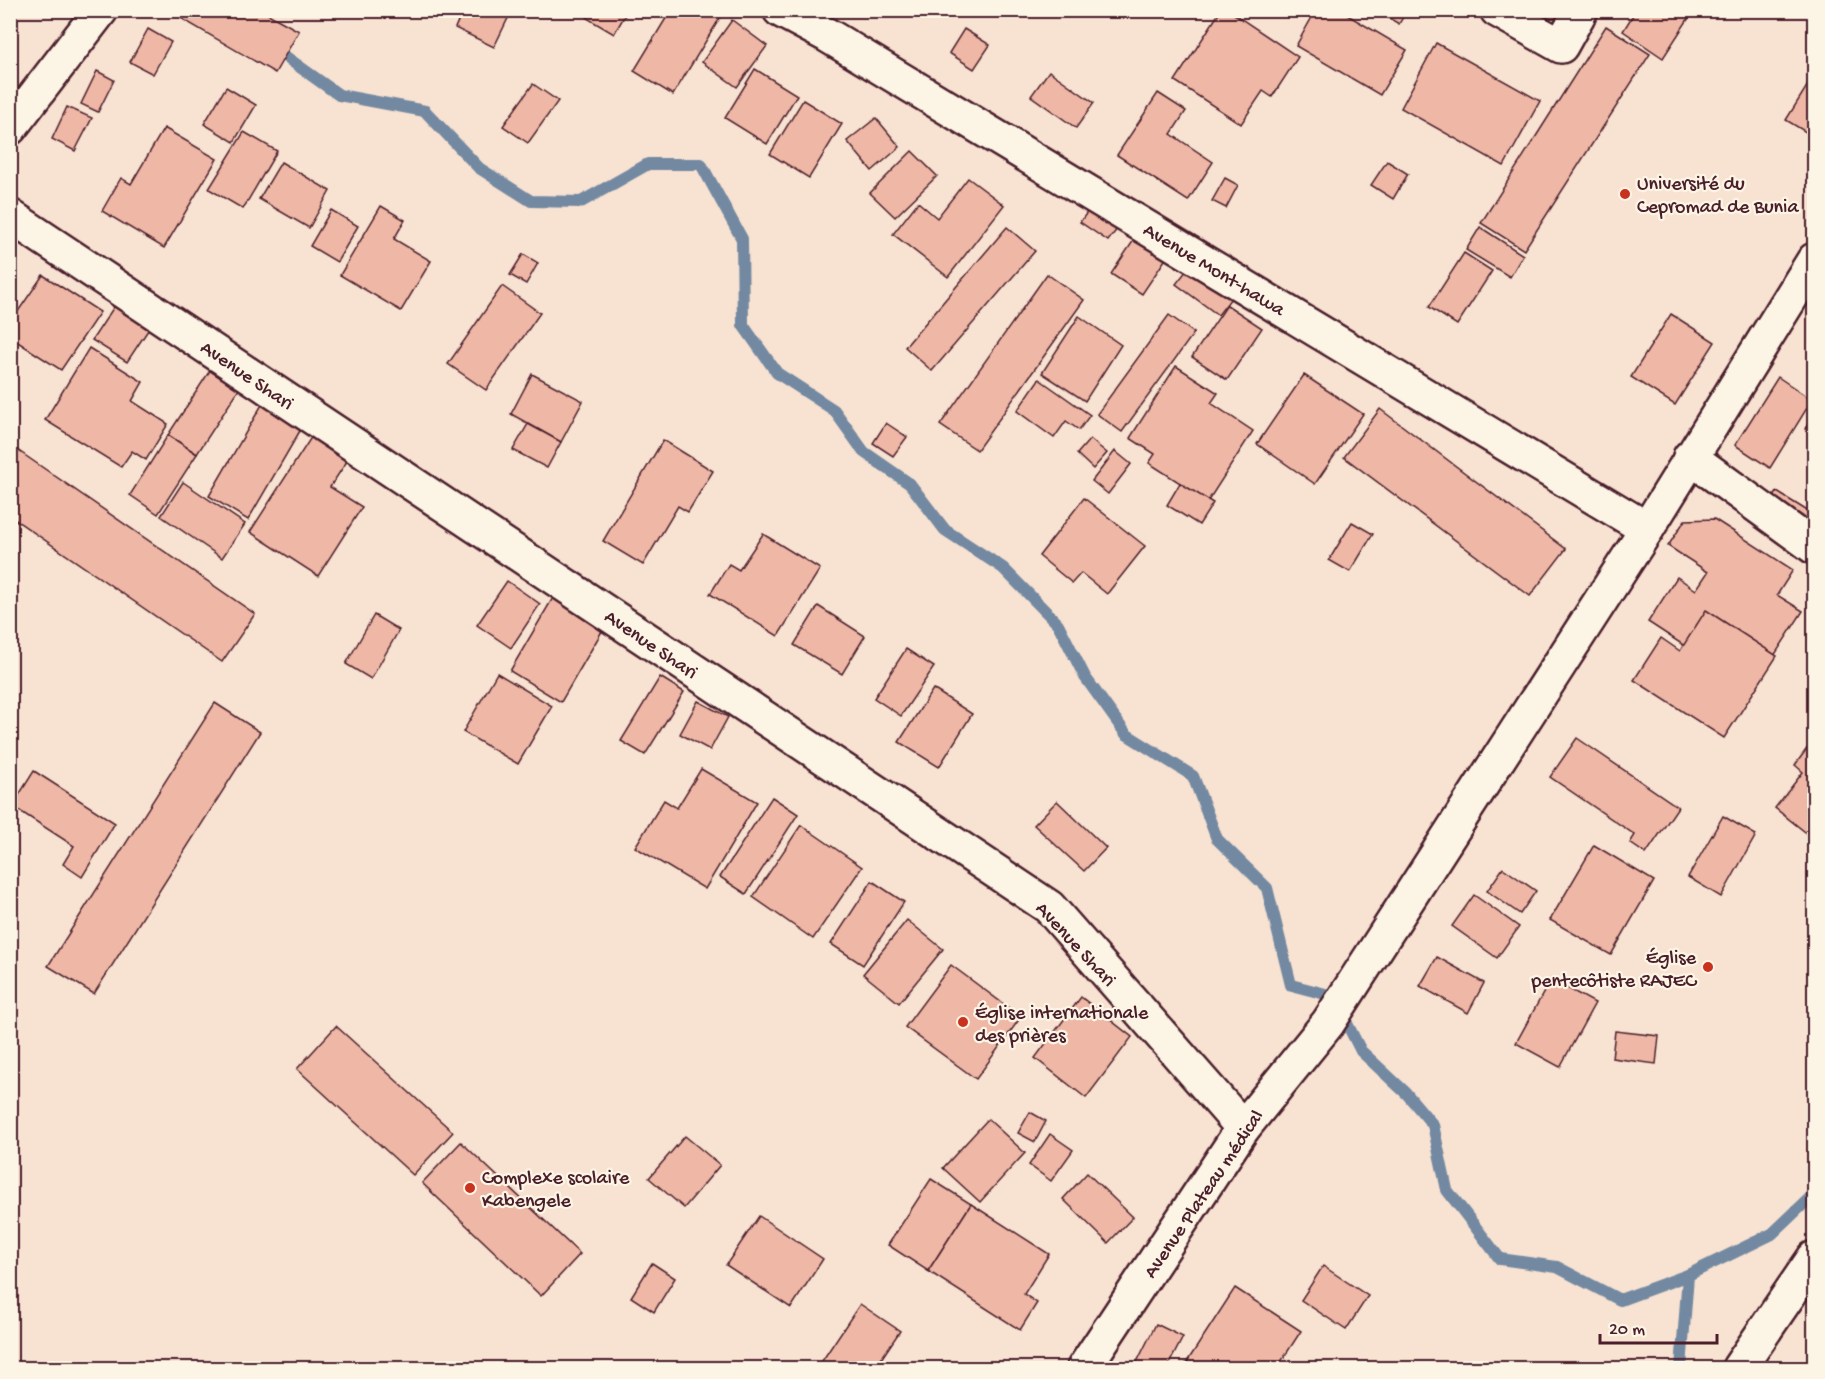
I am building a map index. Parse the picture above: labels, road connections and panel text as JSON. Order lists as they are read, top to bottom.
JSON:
{
  "streets": {
    "street": ["Avenue Mont-hawa", "Avenue Shari", "Avenue Plateau médical"]
  },
  "crossings": [
    ["Avenue Mont-hawa", "Avenue Plateau médical"],
    ["Avenue Shari", "Avenue Plateau médical"]
  ],
  "places": [
    "Université du Cepromad de Bunia",
    "Église pentecôtiste RAJEC",
    "Église internationale des prières",
    "Complexe scolaire Kabengele"
  ],
  "scale_bar": "20 m"
}
